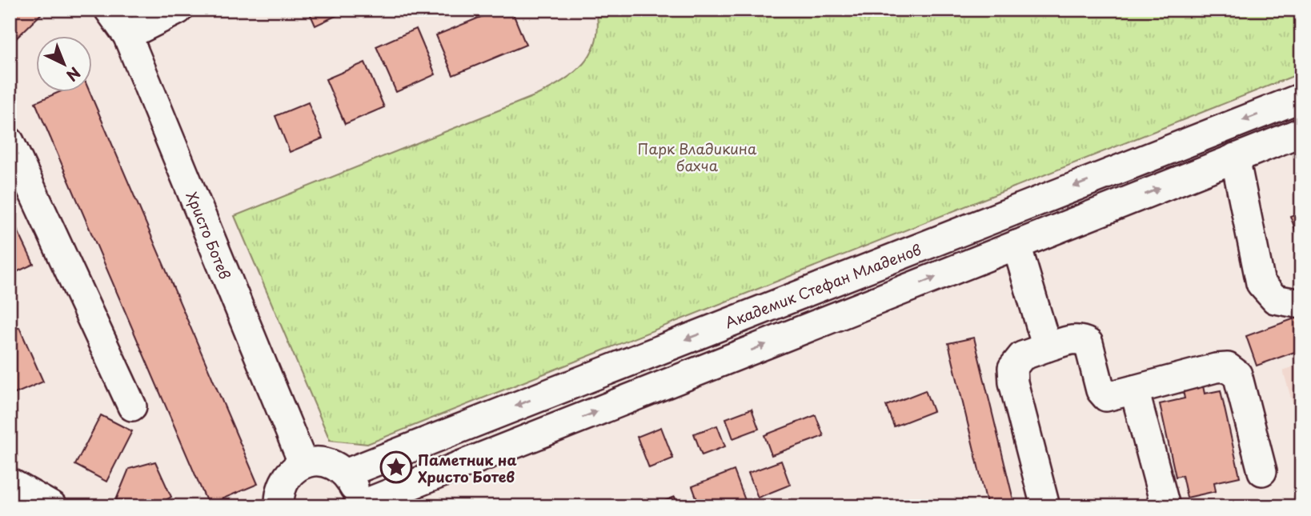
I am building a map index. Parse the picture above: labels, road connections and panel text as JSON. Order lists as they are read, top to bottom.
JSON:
{
  "streets": {
    "street": ["Христо Ботев", "Академик Стефан Младенов"]
  },
  "parks": ["Парк Владикина бахча"],
  "places": {
    "place": ["Паметник на Христо Ботев"]
  },
  "north": "bottom right"
}
